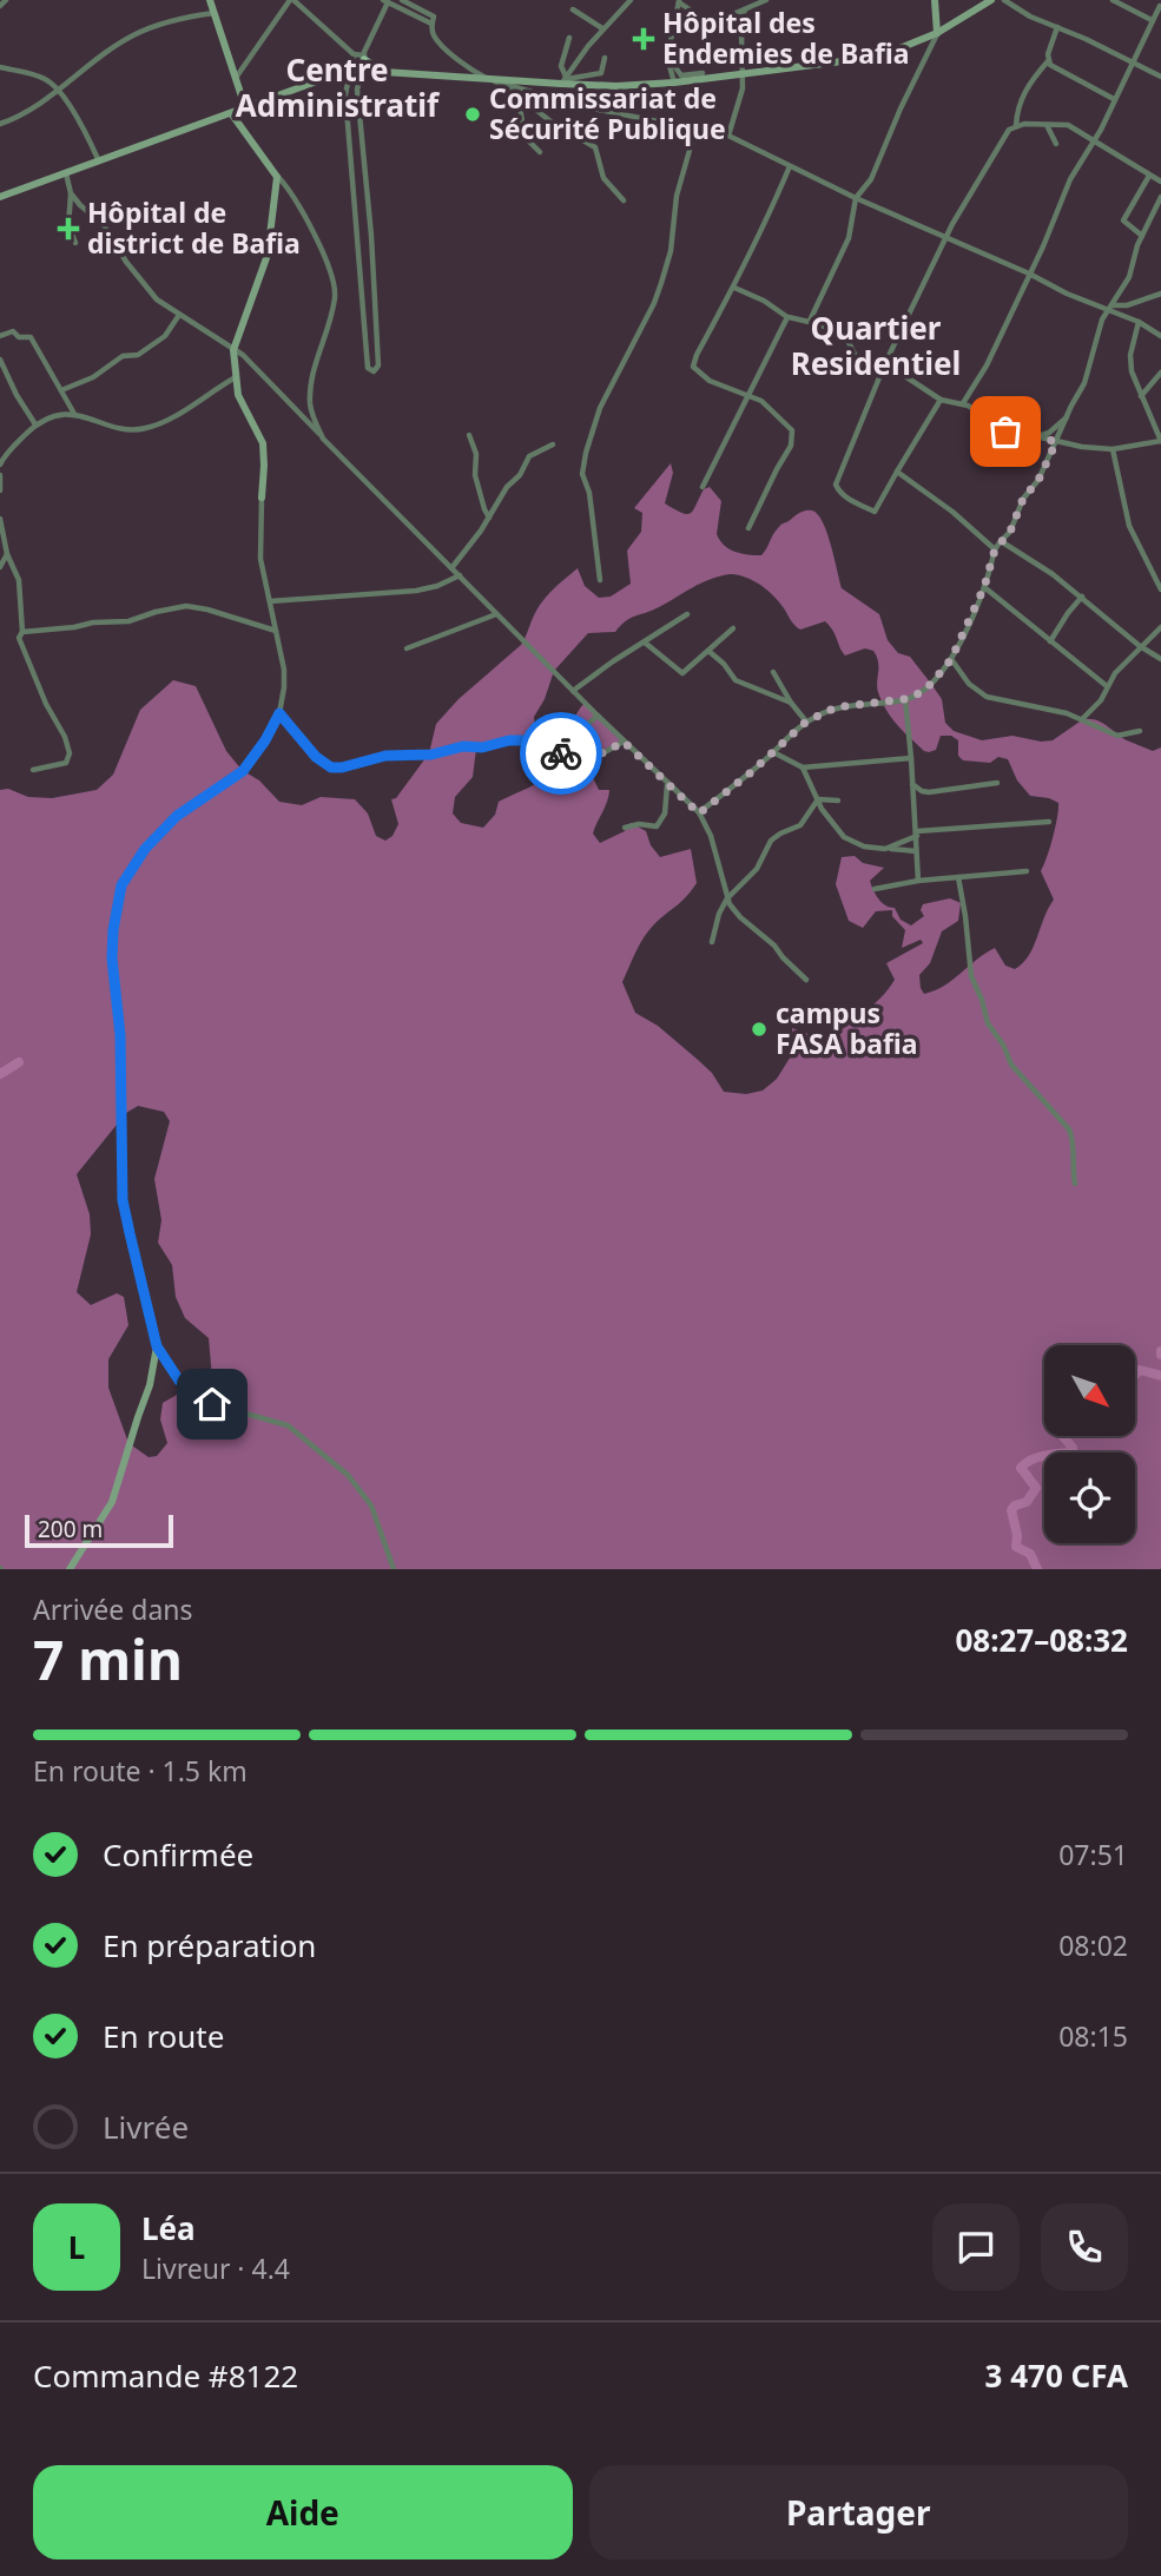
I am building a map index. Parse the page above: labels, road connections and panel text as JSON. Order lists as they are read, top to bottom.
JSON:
{
  "districts": ["Centre Administratif", "Quartier Residentiel"],
  "places": {
    "health": ["Hôpital des Endemies de Bafia", "Hôpital de district de Bafia"],
    "other": ["Commissariat de Sécurité Publique", "campus FASA bafia"]
  },
  "scale_bar": "200 m",
  "north": "bottom right",
  "page": {
    "scale": "200 m",
    "heading": ["7 min", "Arrivée dans", "08:27–08:32"],
    "panel": [
      "Léa",
      "Livreur · 4.4",
      "Commande #8122",
      "3 470 CFA"
    ],
    "bar": "En route · 1.5 km",
    "list": [
      ["Confirmée", "07:51"],
      ["En préparation", "08:02"],
      ["En route", "08:15"],
      "Livrée"
    ],
    "round": "L",
    "buttons": ["Aide", "Partager"]
  }
}
